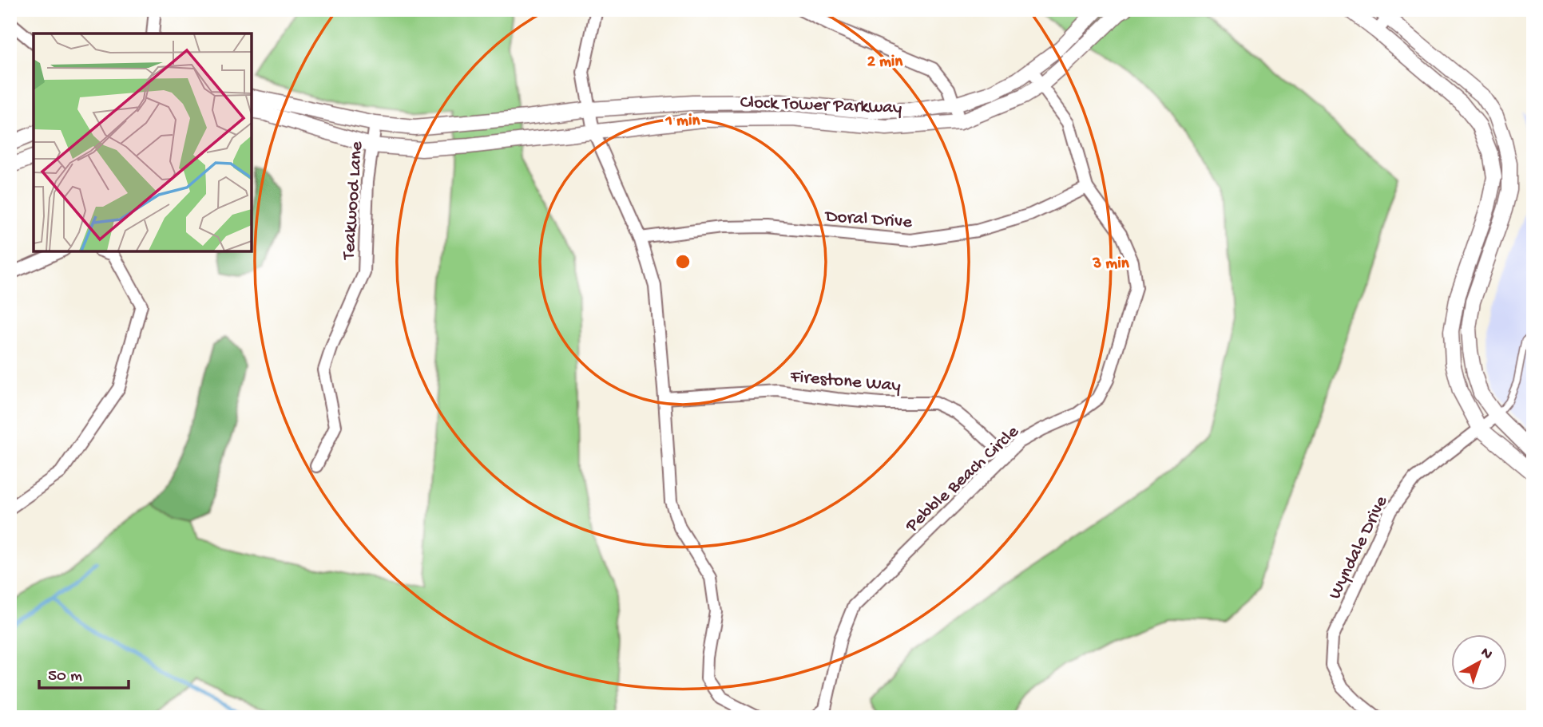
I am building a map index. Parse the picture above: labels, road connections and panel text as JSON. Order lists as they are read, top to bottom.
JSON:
{
  "streets": {
    "street": [
      "Clock Tower Parkway",
      "Teakwood Lane",
      "Doral Drive",
      "Firestone Way",
      "Pebble Beach Circle",
      "Wyndale Drive"
    ]
  },
  "crossings": [
    ["Clock Tower Parkway", "Teakwood Lane"],
    ["Clock Tower Parkway", "Pebble Beach Circle"],
    ["Doral Drive", "Pebble Beach Circle"],
    ["Firestone Way", "Pebble Beach Circle"]
  ],
  "scale_bar": "50 m",
  "north": "top right",
  "rings": ["2 min", "1 min", "3 min"]
}
